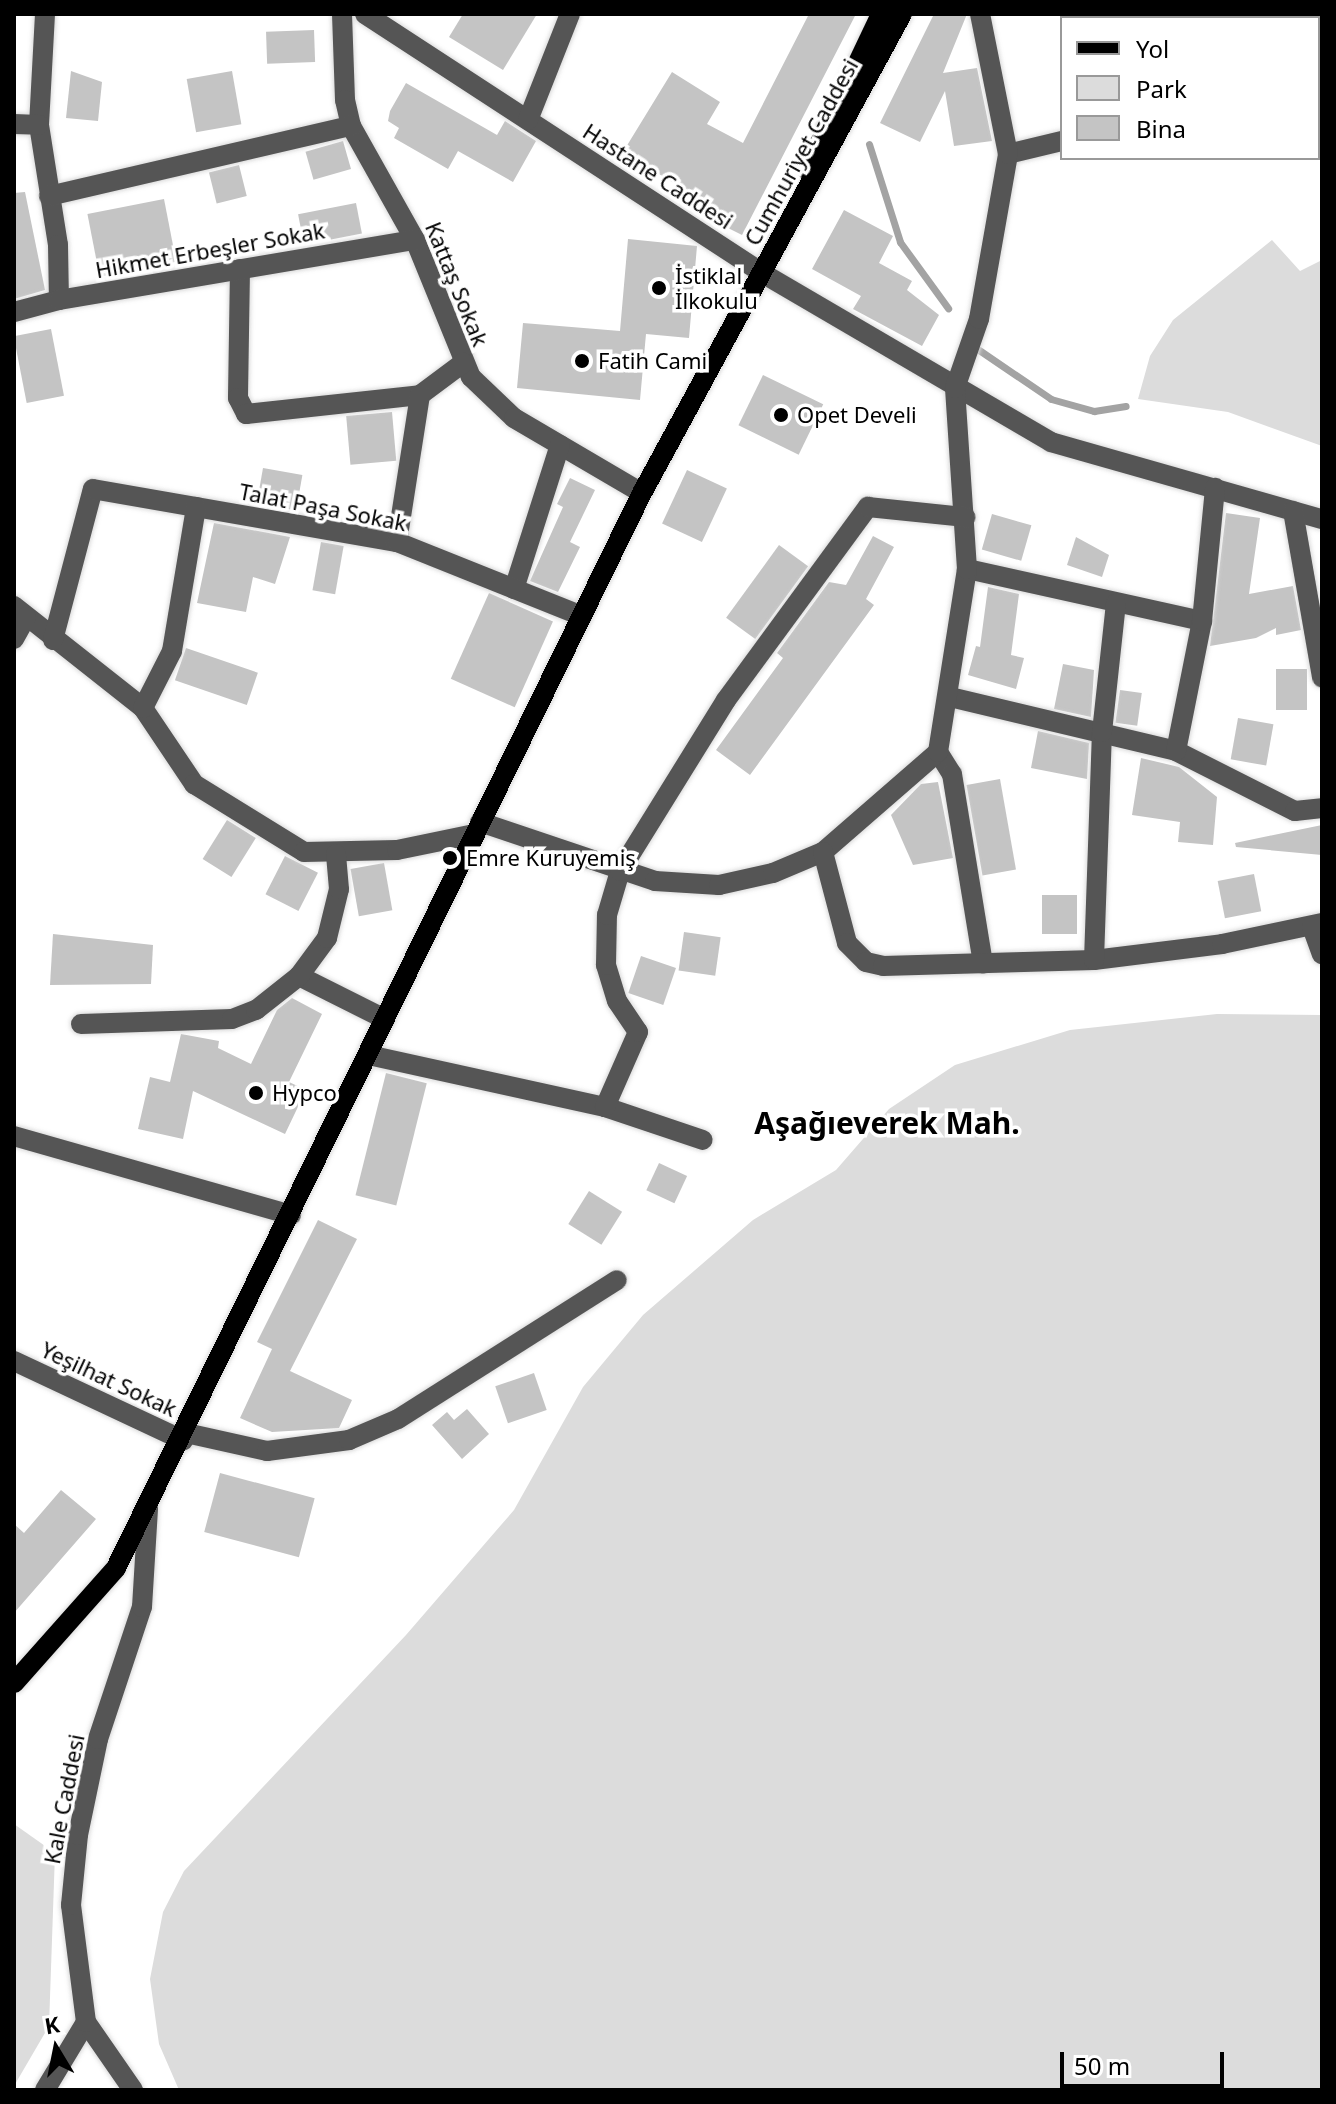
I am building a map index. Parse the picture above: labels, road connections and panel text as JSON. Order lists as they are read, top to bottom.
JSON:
{
  "streets": {
    "main road": ["Cumhuriyet Caddesi"],
    "street": [
      "Hastane Caddesi",
      "Hikmet Erbeşler Sokak",
      "Kattaş Sokak",
      "Talat Paşa Sokak",
      "Yeşilhat Sokak",
      "Kale Caddesi"
    ]
  },
  "crossings": [
    ["Cumhuriyet Caddesi", "Hastane Caddesi"],
    ["Hikmet Erbeşler Sokak", "Kattaş Sokak"]
  ],
  "districts": ["Aşağıeverek Mah."],
  "places": [
    "İstiklal İlkokulu",
    "Fatih Cami",
    "Opet Develi",
    "Emre Kuruyemiş",
    "Hypco"
  ],
  "legend": ["Yol", "Park", "Bina"],
  "scale_bar": "50 m",
  "north": "top"
}
